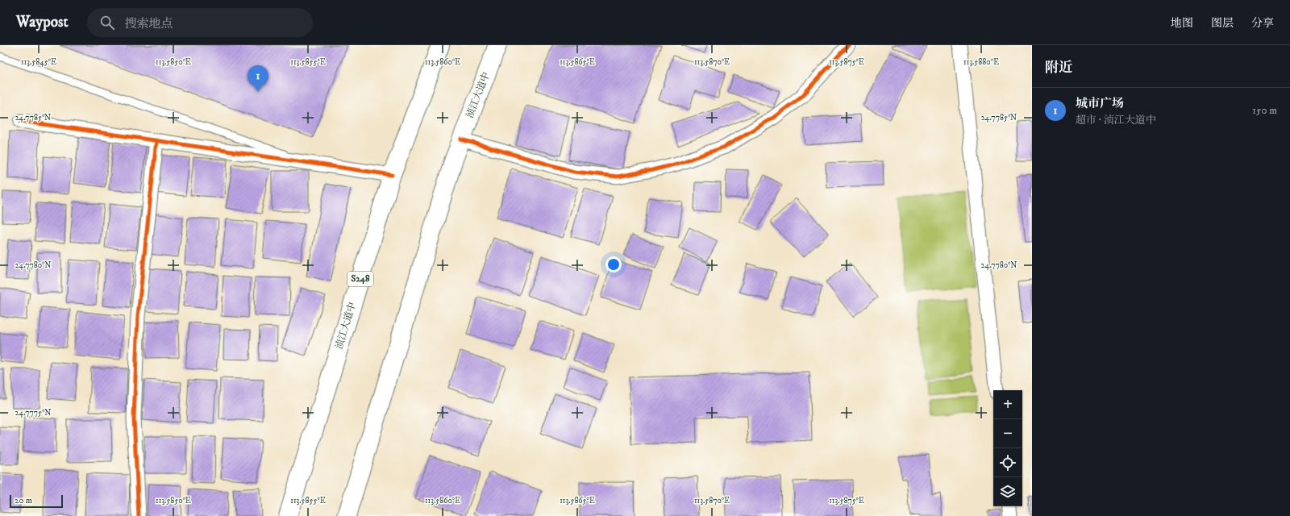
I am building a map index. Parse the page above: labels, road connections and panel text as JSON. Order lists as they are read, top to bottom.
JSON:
{
  "streets": {
    "main road": ["浈江大道中", "S248"]
  },
  "scale_bar": "20 m",
  "page": {
    "header": "Waypost",
    "search": "搜索地点",
    "nav": ["地图", "图层", "分享"],
    "heading": "附近",
    "pins": "1",
    "list": [
      {
        "mark": "1",
        "name": "城市广场",
        "note": "超市 · 浈江大道中",
        "value": "150 m"
      }
    ],
    "map_buttons": ["+", "−"],
    "scale": "20 m"
  },
  "coordinates": [
    "113.5845°E",
    "113.5850°E",
    "113.5855°E",
    "113.5860°E",
    "113.5865°E",
    "113.5870°E",
    "113.5875°E",
    "113.5880°E",
    "24.7785°N",
    "24.7780°N",
    "24.7775°N"
  ]
}
